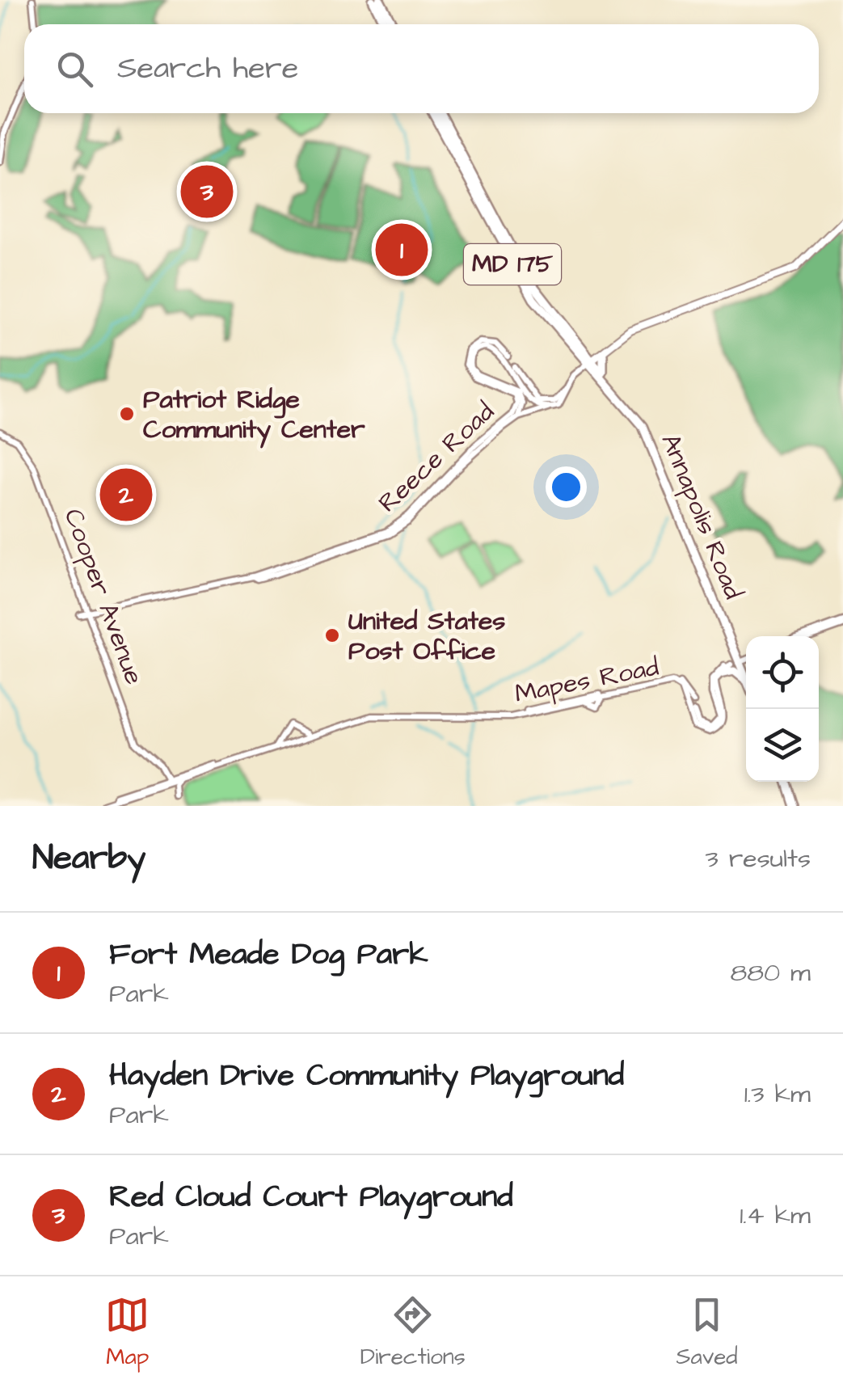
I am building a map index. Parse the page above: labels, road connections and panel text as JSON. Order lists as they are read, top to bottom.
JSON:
{
  "streets": {
    "main road": ["MD 175", "Reece Road", "Annapolis Road"],
    "street": ["Cooper Avenue", "Mapes Road"]
  },
  "crossings": [
    ["Reece Road", "Annapolis Road"],
    ["Reece Road", "Cooper Avenue"],
    ["Cooper Avenue", "Mapes Road"]
  ],
  "places": ["Patriot Ridge Community Center", "United States Post Office"],
  "page": {
    "search": "Search here",
    "pins": ["3", "1", "2"],
    "heading": ["Nearby", "3 results"],
    "list": [
      {
        "mark": "1",
        "name": "Fort Meade Dog Park",
        "note": "Park",
        "value": "880 m"
      },
      {
        "mark": "2",
        "name": "Hayden Drive Community Playground",
        "note": "Park",
        "value": "1.3 km"
      },
      {
        "mark": "3",
        "name": "Red Cloud Court Playground",
        "note": "Park",
        "value": "1.4 km"
      }
    ],
    "nav": ["Map", "Directions", "Saved"]
  }
}
